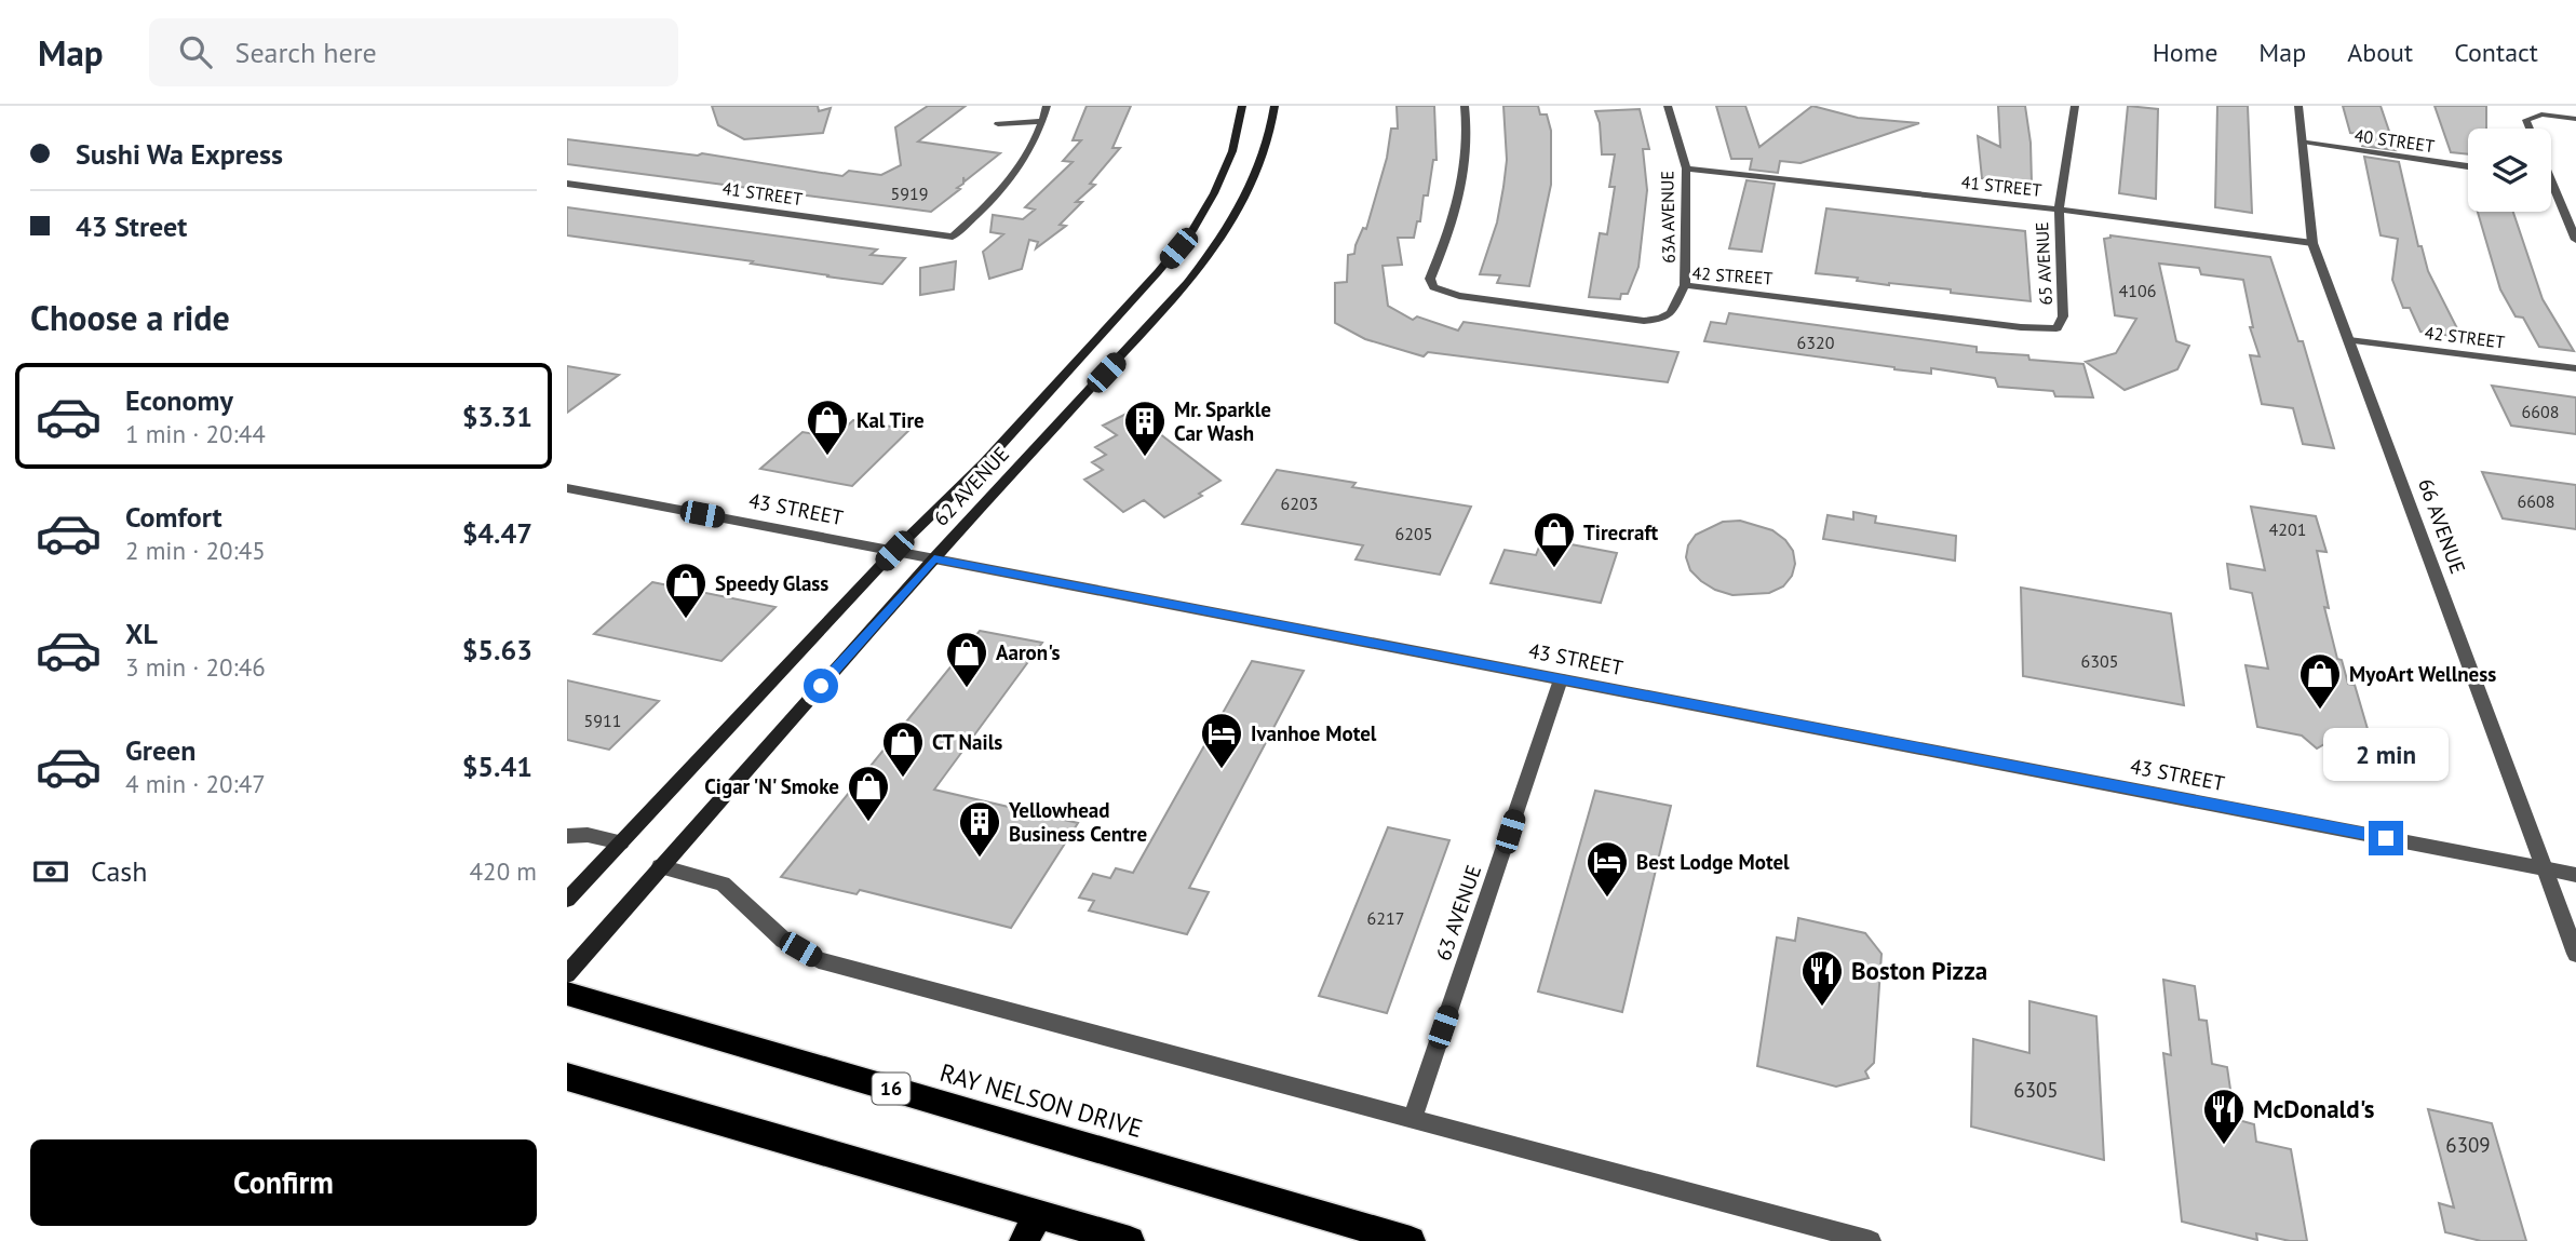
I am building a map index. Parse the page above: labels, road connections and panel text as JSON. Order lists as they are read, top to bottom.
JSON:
{
  "streets": {
    "highway": ["16", "RAY NELSON DRIVE"],
    "main road": ["62 AVENUE"],
    "street": [
      "40 STREET",
      "41 STREET",
      "63A AVENUE",
      "65 AVENUE",
      "42 STREET",
      "43 STREET",
      "66 AVENUE",
      "63 AVENUE"
    ]
  },
  "crossings": [
    ["40 STREET", "66 AVENUE"],
    ["41 STREET", "63A AVENUE"],
    ["41 STREET", "65 AVENUE"],
    ["41 STREET", "66 AVENUE"],
    ["63A AVENUE", "42 STREET"],
    ["65 AVENUE", "42 STREET"],
    ["42 STREET", "66 AVENUE"],
    ["62 AVENUE", "43 STREET"],
    ["43 STREET", "66 AVENUE"],
    ["43 STREET", "63 AVENUE"]
  ],
  "places": {
    "shop": [
      "Kal Tire",
      "Tirecraft",
      "Speedy Glass",
      "Aaron's",
      "MyoArt Wellness",
      "CT Nails",
      "Cigar 'N' Smoke"
    ],
    "building": ["Mr. Sparkle Car Wash", "Yellowhead Business Centre"],
    "hotel": ["Ivanhoe Motel", "Best Lodge Motel"],
    "restaurant": ["Boston Pizza", "McDonald's"]
  },
  "house_numbers": [
    "5919",
    "4106",
    "6320",
    "6608",
    "6608",
    "6203",
    "4201",
    "6205",
    "6305",
    "5911",
    "6217",
    "6305",
    "6309"
  ],
  "page": {
    "header": "Map",
    "search": "Search here",
    "nav": [
      "Home",
      "Map",
      "About",
      "Contact"
    ],
    "banner": ["Sushi Wa Express", "43 Street"],
    "heading": "Choose a ride",
    "list": [
      {
        "name": "Economy",
        "note": "1 min · 20:44",
        "value": "$3.31"
      },
      {
        "name": "Comfort",
        "note": "2 min · 20:45",
        "value": "$4.47"
      },
      {
        "name": "XL",
        "note": "3 min · 20:46",
        "value": "$5.63"
      },
      {
        "name": "Green",
        "note": "4 min · 20:47",
        "value": "$5.41"
      }
    ],
    "bubble": "2 min",
    "pay": ["Cash", "420 m"],
    "buttons": "Confirm"
  }
}
